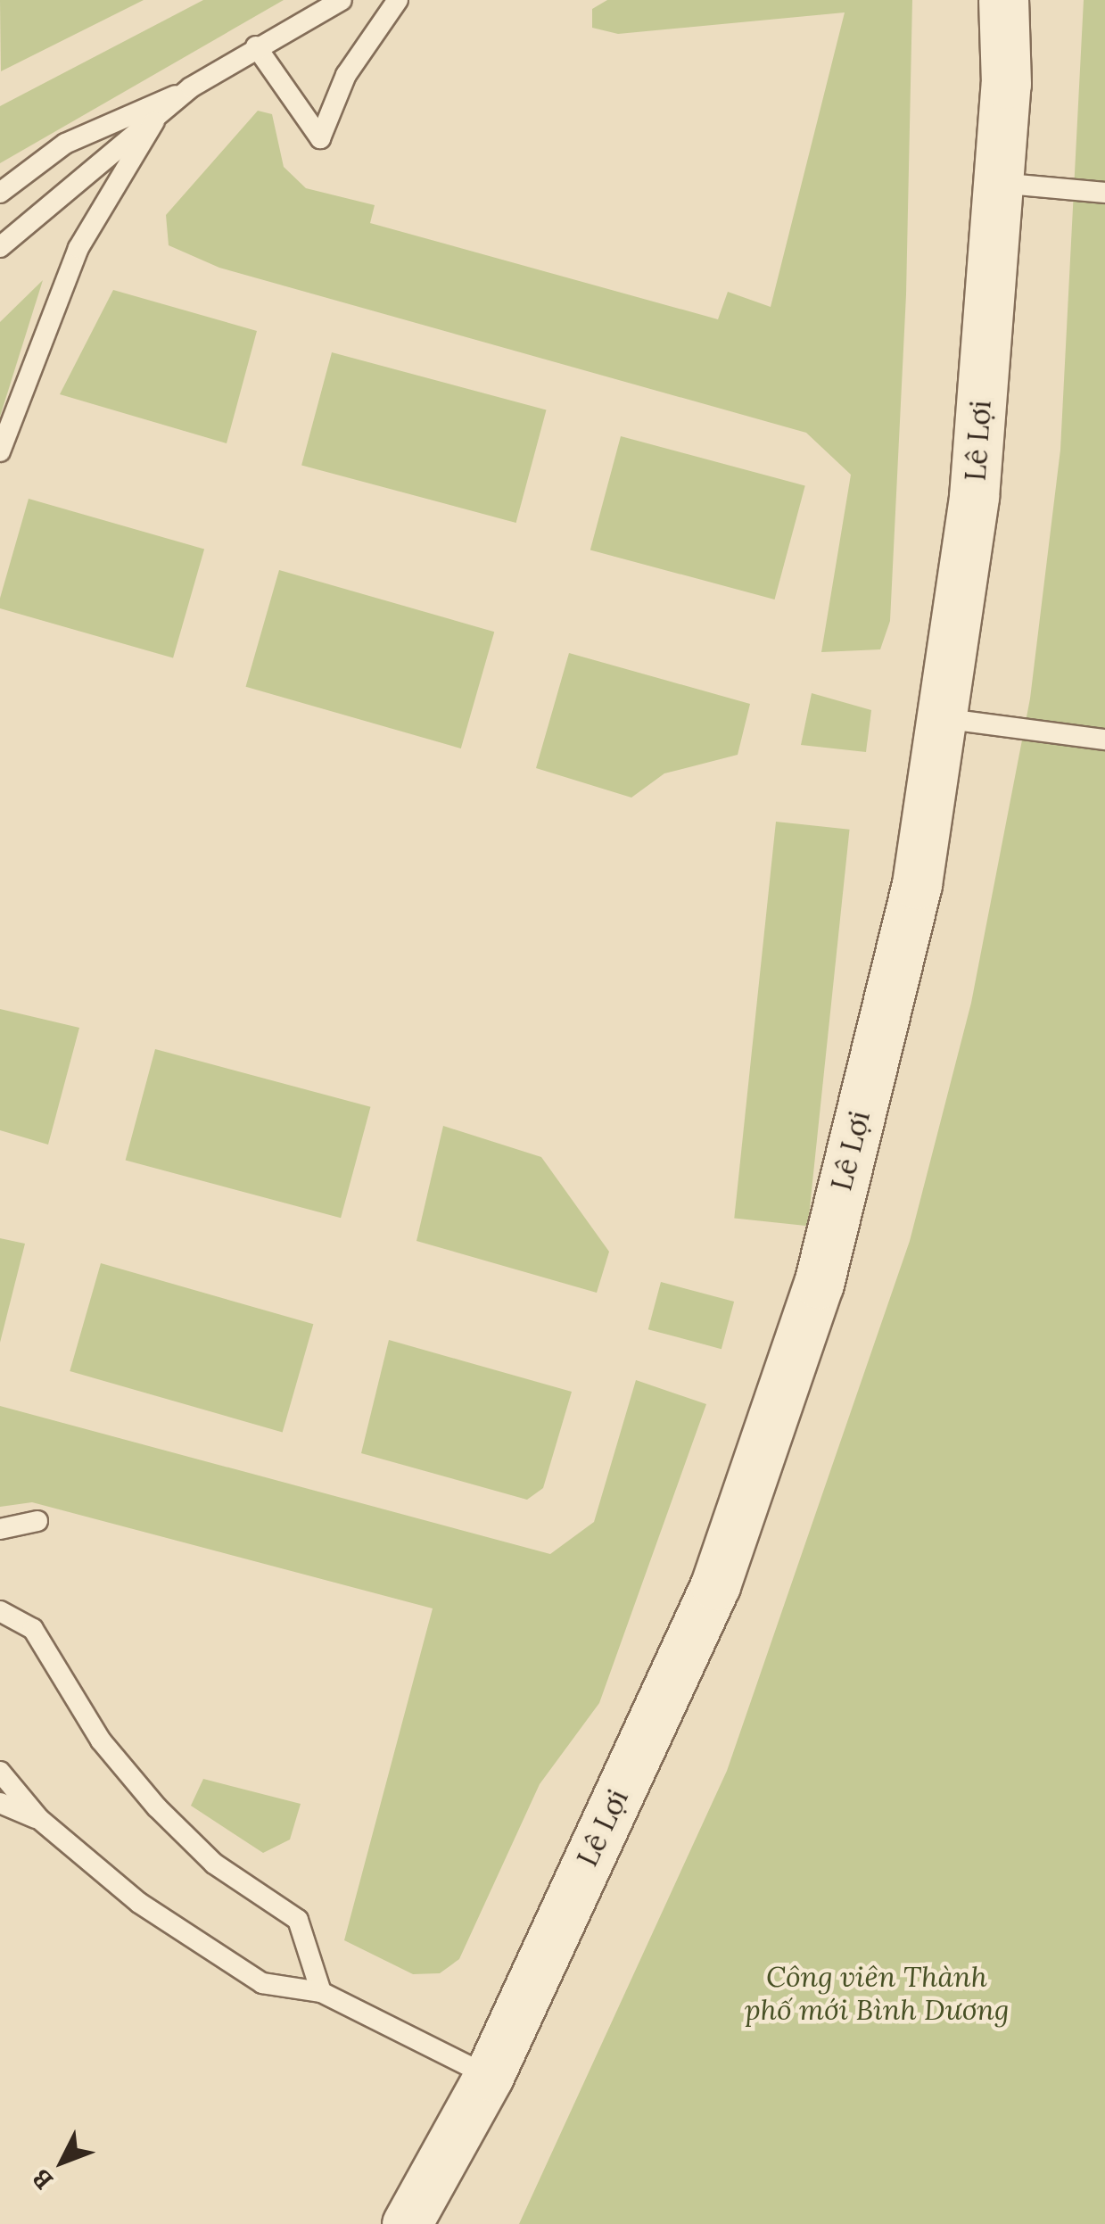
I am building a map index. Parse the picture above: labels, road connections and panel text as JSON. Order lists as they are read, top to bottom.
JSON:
{
  "streets": {
    "main road": ["Lê Lợi"]
  },
  "parks": ["Công viên Thành phố mới Bình Dương"],
  "north": "bottom left"
}
